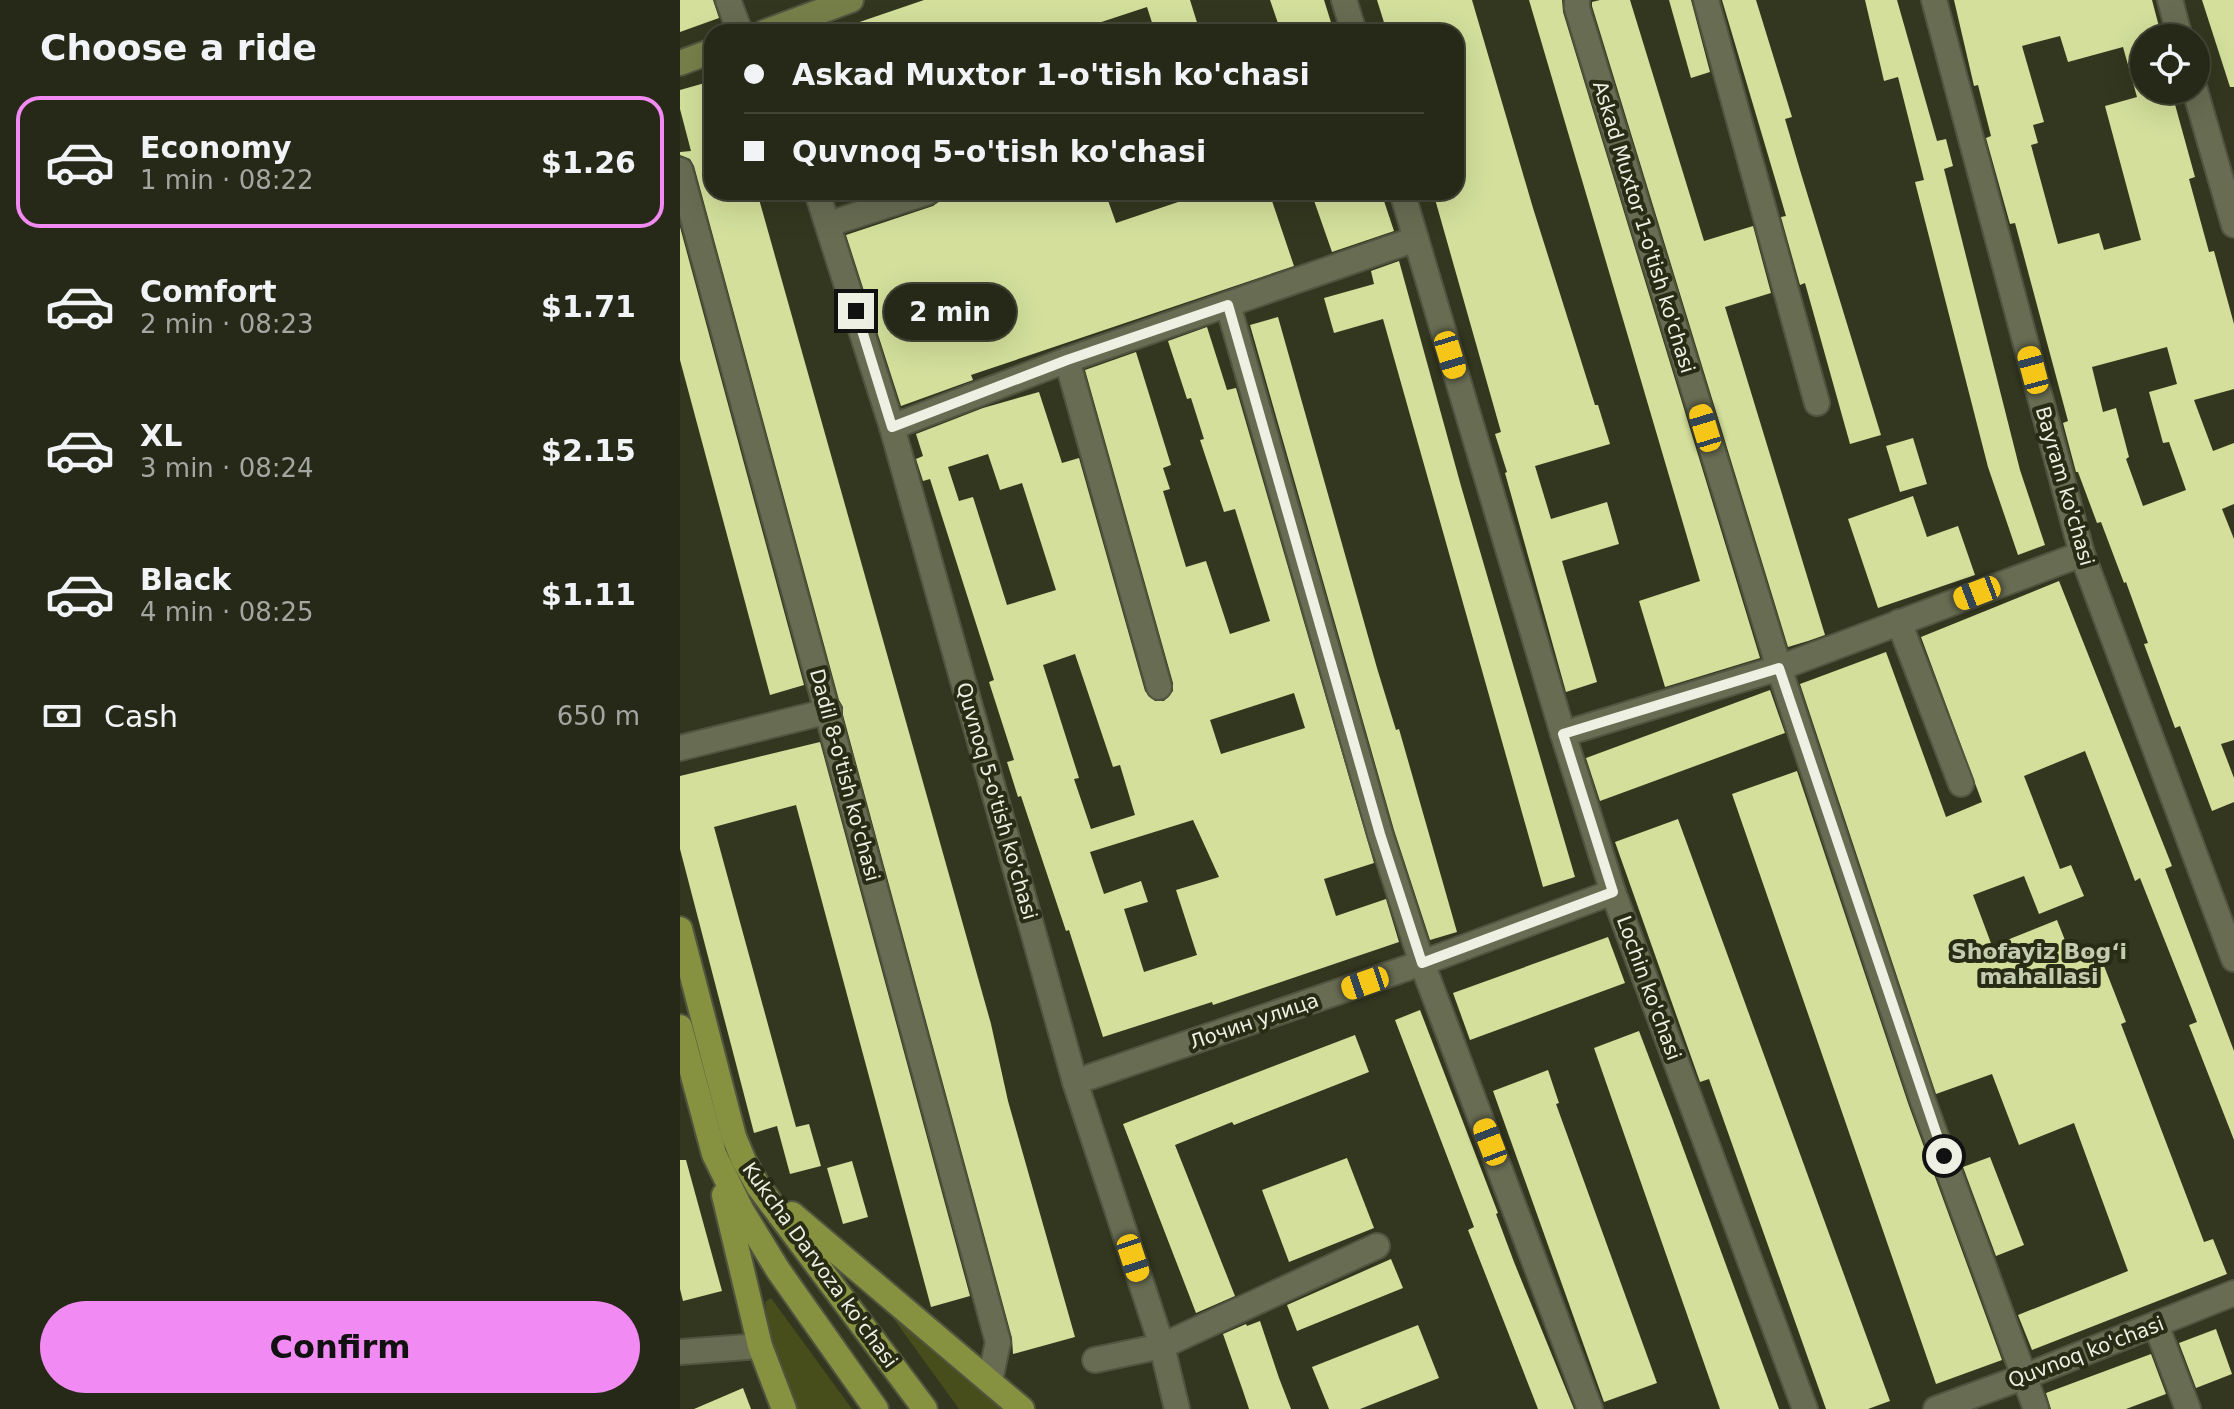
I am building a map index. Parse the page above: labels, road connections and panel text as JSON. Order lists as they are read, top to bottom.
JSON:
{
  "streets": {
    "main road": ["Kukcha Darvoza ko'chasi"],
    "street": [
      "Askad Muxtor 1-o'tish ko'chasi",
      "Bayram ko'chasi",
      "Dadil 8-o'tish ko'chasi",
      "Quvnoq 5-o'tish ko'chasi",
      "Lochin ko'chasi",
      "Лочин улица",
      "Quvnoq ko'chasi"
    ]
  },
  "crossings": [
    ["Askad Muxtor 1-o'tish ko'chasi", "Quvnoq ko'chasi"],
    ["Quvnoq 5-o'tish ko'chasi", "Лочин улица"],
    ["Lochin ko'chasi", "Лочин улица"]
  ],
  "districts": ["Shofayiz Bogʻi mahallasi"],
  "page": {
    "heading": "Choose a ride",
    "banner": ["Askad Muxtor 1-o'tish ko'chasi", "Quvnoq 5-o'tish ko'chasi"],
    "list": [
      {
        "name": "Economy",
        "note": "1 min · 08:22",
        "value": "$1.26"
      },
      {
        "name": "Comfort",
        "note": "2 min · 08:23",
        "value": "$1.71"
      },
      {
        "name": "XL",
        "note": "3 min · 08:24",
        "value": "$2.15"
      },
      {
        "name": "Black",
        "note": "4 min · 08:25",
        "value": "$1.11"
      }
    ],
    "bubble": "2 min",
    "pay": ["Cash", "650 m"],
    "buttons": "Confirm"
  }
}
